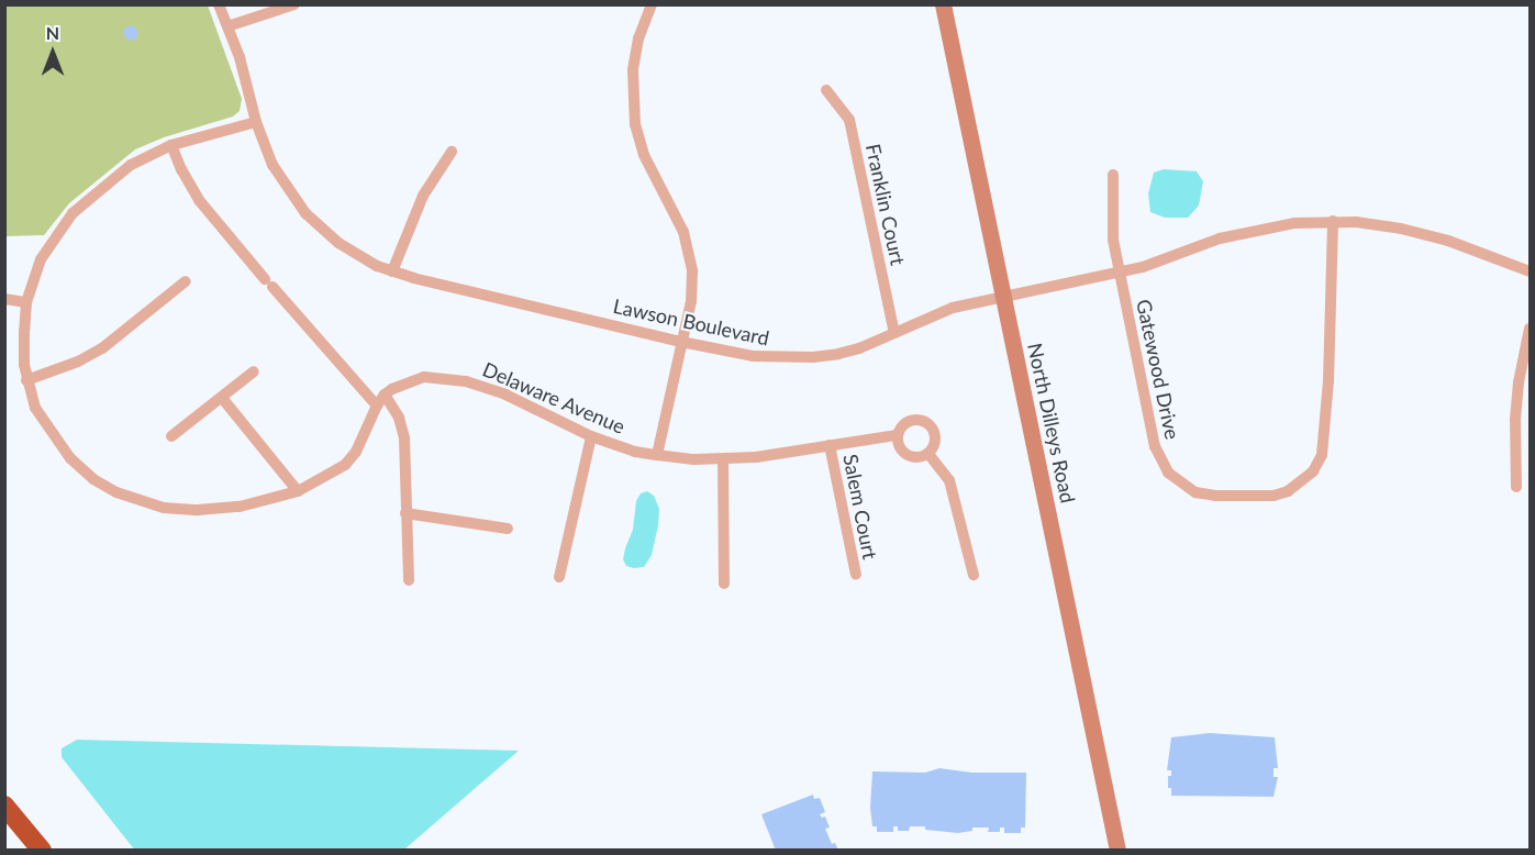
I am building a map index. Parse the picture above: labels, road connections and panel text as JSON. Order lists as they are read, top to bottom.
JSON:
{
  "streets": {
    "street": [
      "Franklin Court",
      "Lawson Boulevard",
      "Gatewood Drive",
      "Delaware Avenue",
      "North Dilleys Road",
      "Salem Court"
    ]
  },
  "crossings": [
    ["Franklin Court", "Lawson Boulevard"],
    ["Lawson Boulevard", "Gatewood Drive"],
    ["Lawson Boulevard", "North Dilleys Road"],
    ["Delaware Avenue", "Salem Court"]
  ],
  "north": "top"
}
